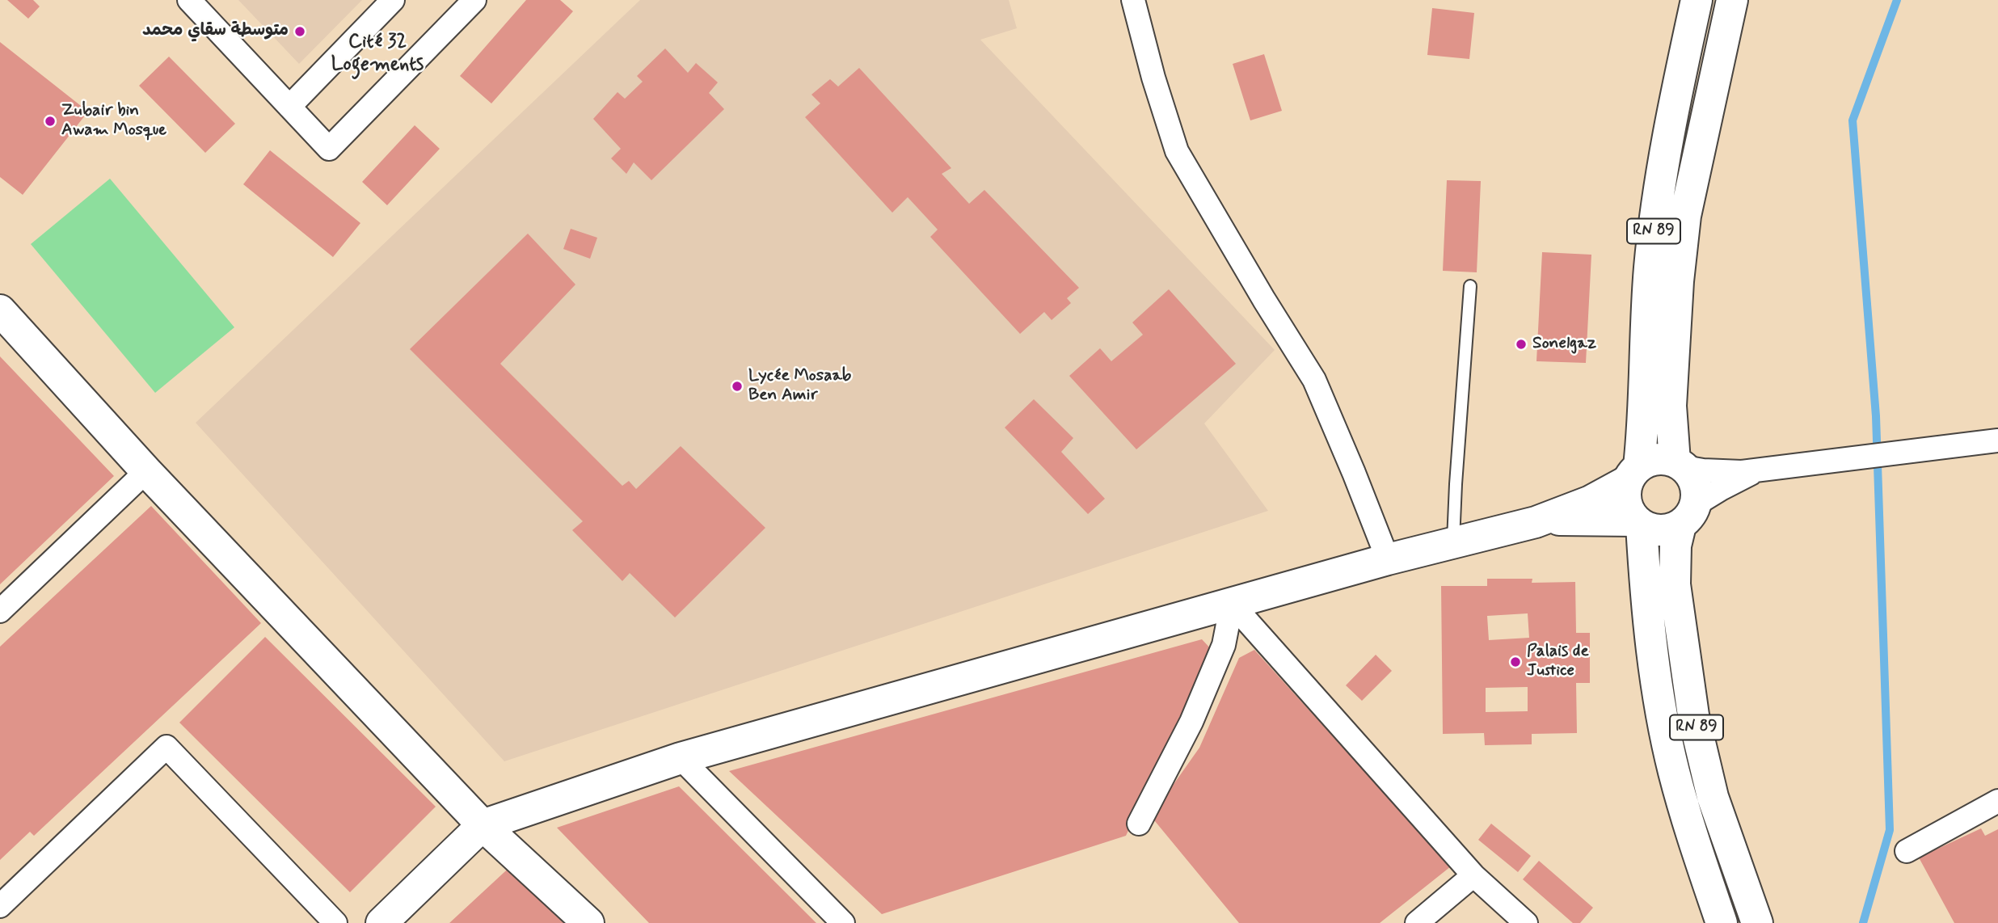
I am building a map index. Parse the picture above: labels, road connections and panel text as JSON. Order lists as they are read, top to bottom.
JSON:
{
  "streets": {
    "street": ["RN 89"]
  },
  "districts": ["Cité 32 Logements"],
  "places": [
    "متوسطة سقاي محمد",
    "Zubair bin Awam Mosque",
    "Sonelgaz",
    "Lycée Mosaab Ben Amir",
    "Palais de Justice"
  ]
}
